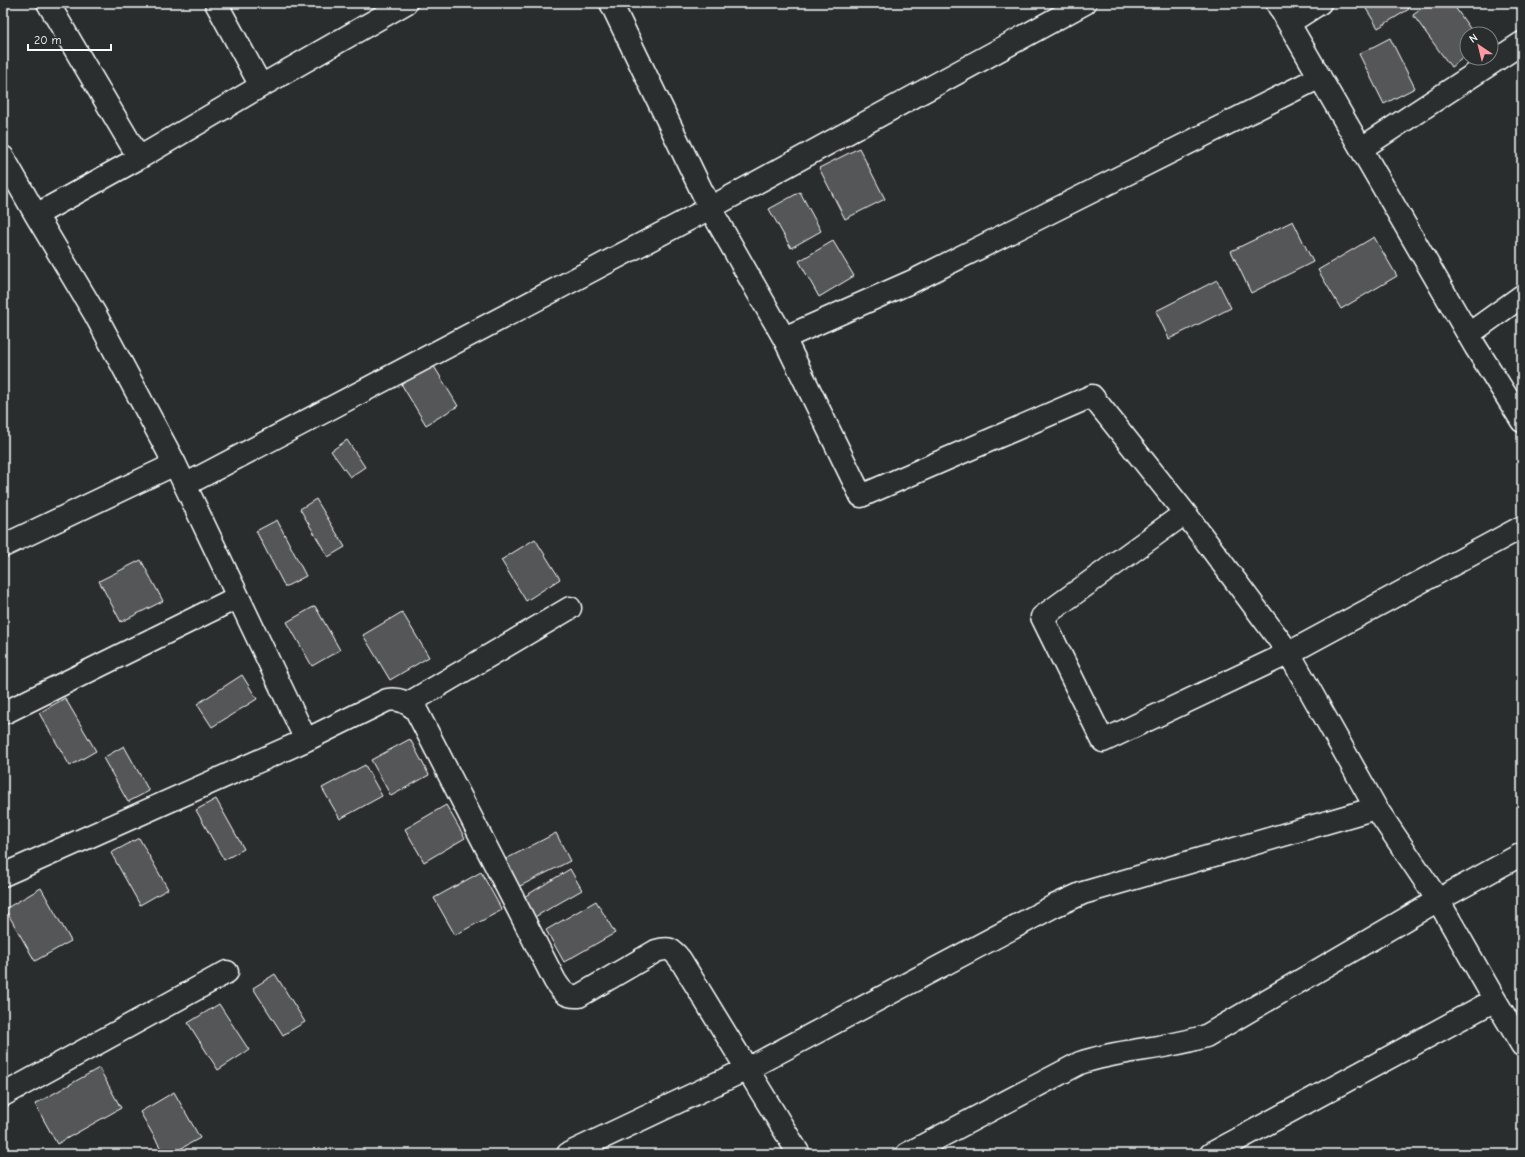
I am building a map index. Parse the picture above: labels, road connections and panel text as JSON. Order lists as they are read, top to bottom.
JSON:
{
  "scale_bar": "20 m",
  "north": "top left"
}
